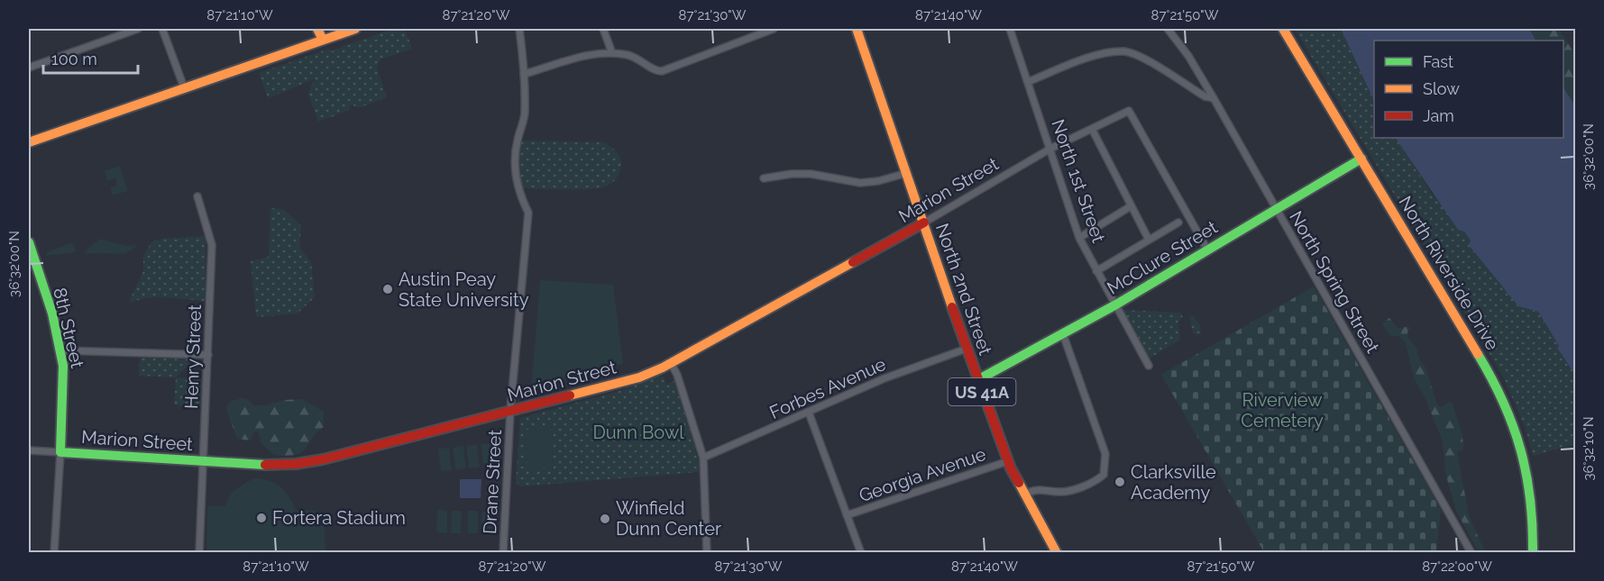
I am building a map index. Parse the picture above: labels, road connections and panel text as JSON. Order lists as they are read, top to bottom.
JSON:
{
  "streets": {
    "main road": [
      "Marion Street",
      "McClure Street",
      "North Riverside Drive",
      "North 2nd Street",
      "8th Street",
      "US 41A"
    ],
    "street": [
      "North 1st Street",
      "North Spring Street",
      "Henry Street",
      "Forbes Avenue",
      "Georgia Avenue",
      "Drane Street"
    ]
  },
  "crossings": [
    ["North 1st Street", "Marion Street"],
    ["North 1st Street", "McClure Street"],
    ["Marion Street", "McClure Street"],
    ["Marion Street", "North 2nd Street"],
    ["Marion Street", "8th Street"],
    ["Marion Street", "Henry Street"],
    ["Marion Street", "Drane Street"],
    ["McClure Street", "North Riverside Drive"],
    ["McClure Street", "North Spring Street"],
    ["McClure Street", "North 2nd Street"],
    ["North 2nd Street", "Forbes Avenue"],
    ["North 2nd Street", "Georgia Avenue"]
  ],
  "parks": ["Riverview Cemetery", "Dunn Bowl"],
  "places": [
    "Austin Peay State University",
    "Clarksville Academy",
    "Fortera Stadium",
    "Winfield Dunn Center"
  ],
  "legend": ["Fast", "Slow", "Jam"],
  "scale_bar": "100 m",
  "coordinates": [
    "87°21'10\"W",
    "87°21'20\"W",
    "87°21'30\"W",
    "87°21'40\"W",
    "87°21'50\"W",
    "36°32'00\"N",
    "36°32'10\"N",
    "87°22'00\"W"
  ]
}
